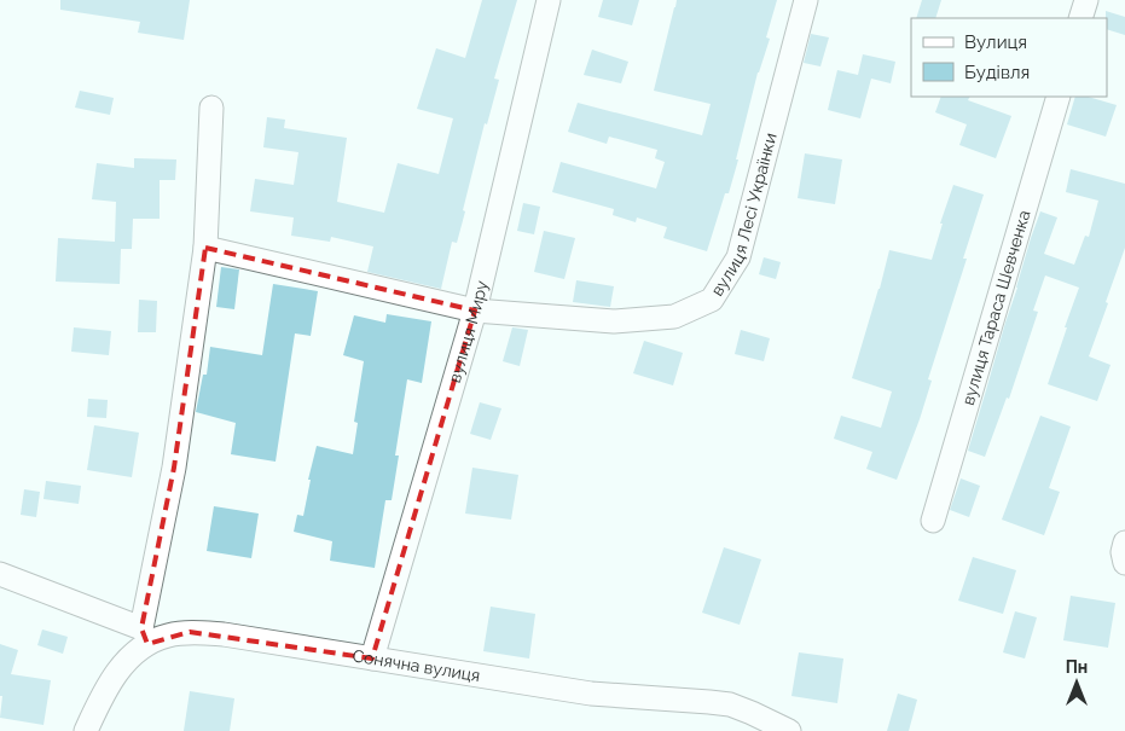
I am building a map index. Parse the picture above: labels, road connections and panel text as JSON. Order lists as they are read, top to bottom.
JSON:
{
  "streets": {
    "street": [
      "вулиця Лесі Українки",
      "вулиця Тараса Шевченка",
      "вулиця Миру",
      "Сонячна вулиця"
    ]
  },
  "crossings": [
    ["вулиця Лесі Українки", "вулиця Миру"],
    ["вулиця Миру", "Сонячна вулиця"]
  ],
  "legend": ["Вулиця", "Будівля"],
  "north": "top"
}
